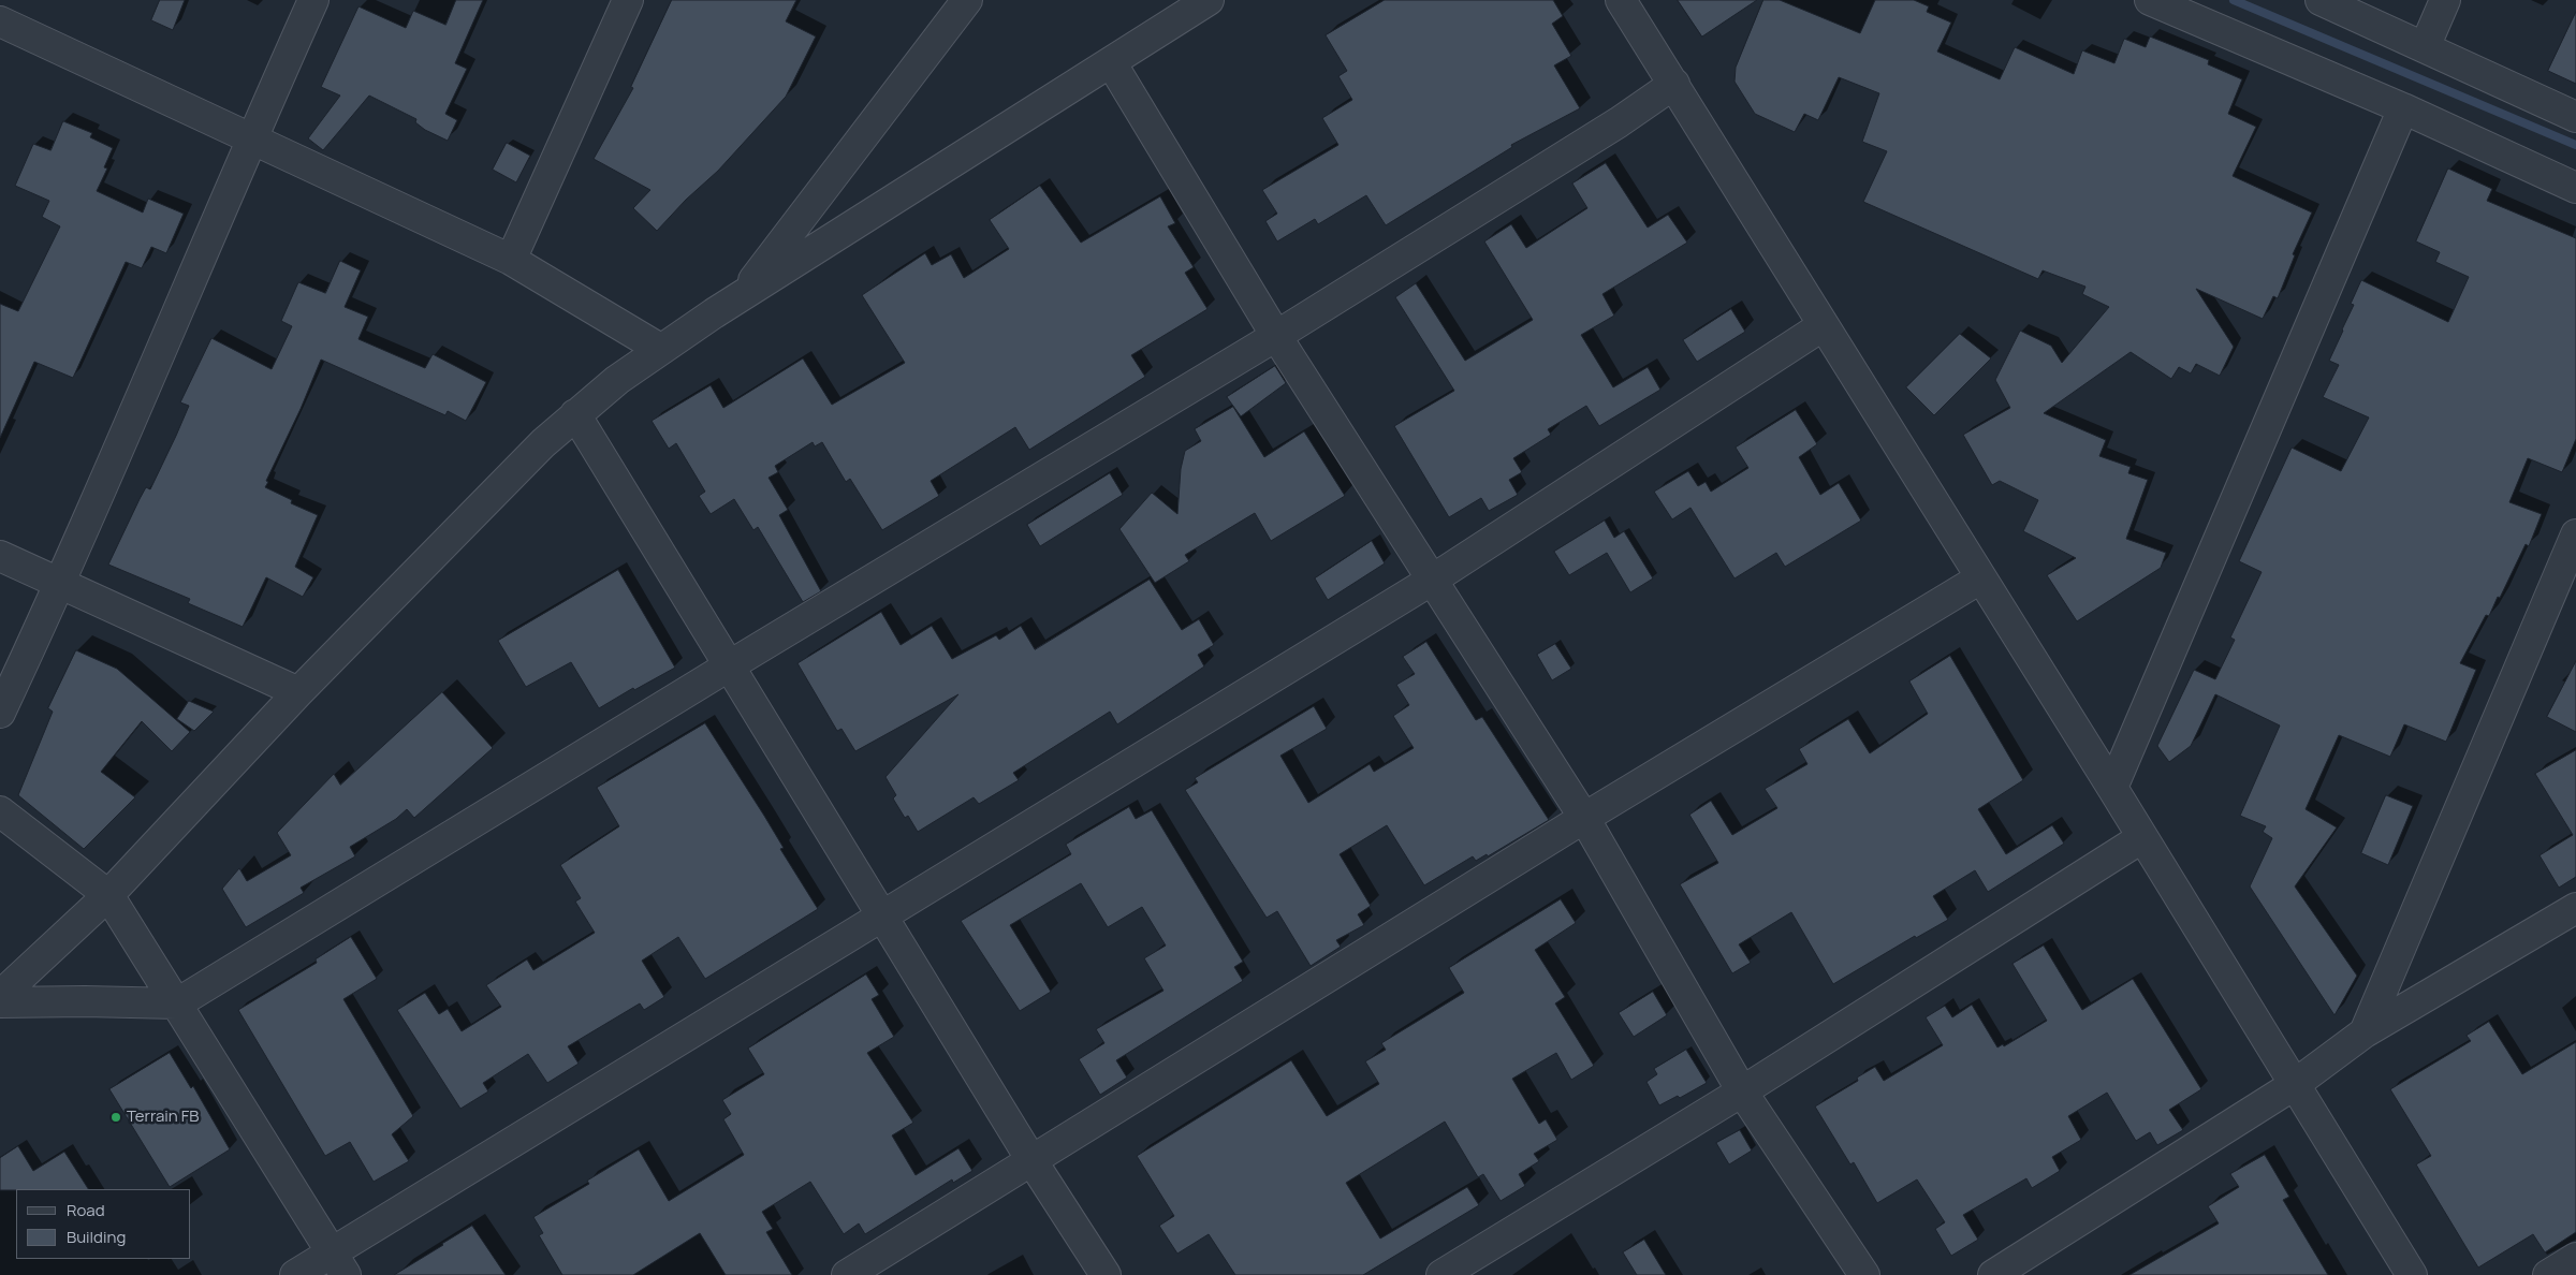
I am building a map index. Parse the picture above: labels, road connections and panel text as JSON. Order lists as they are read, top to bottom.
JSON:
{
  "places": ["Terrain FB"],
  "legend": ["Road", "Building"]
}
